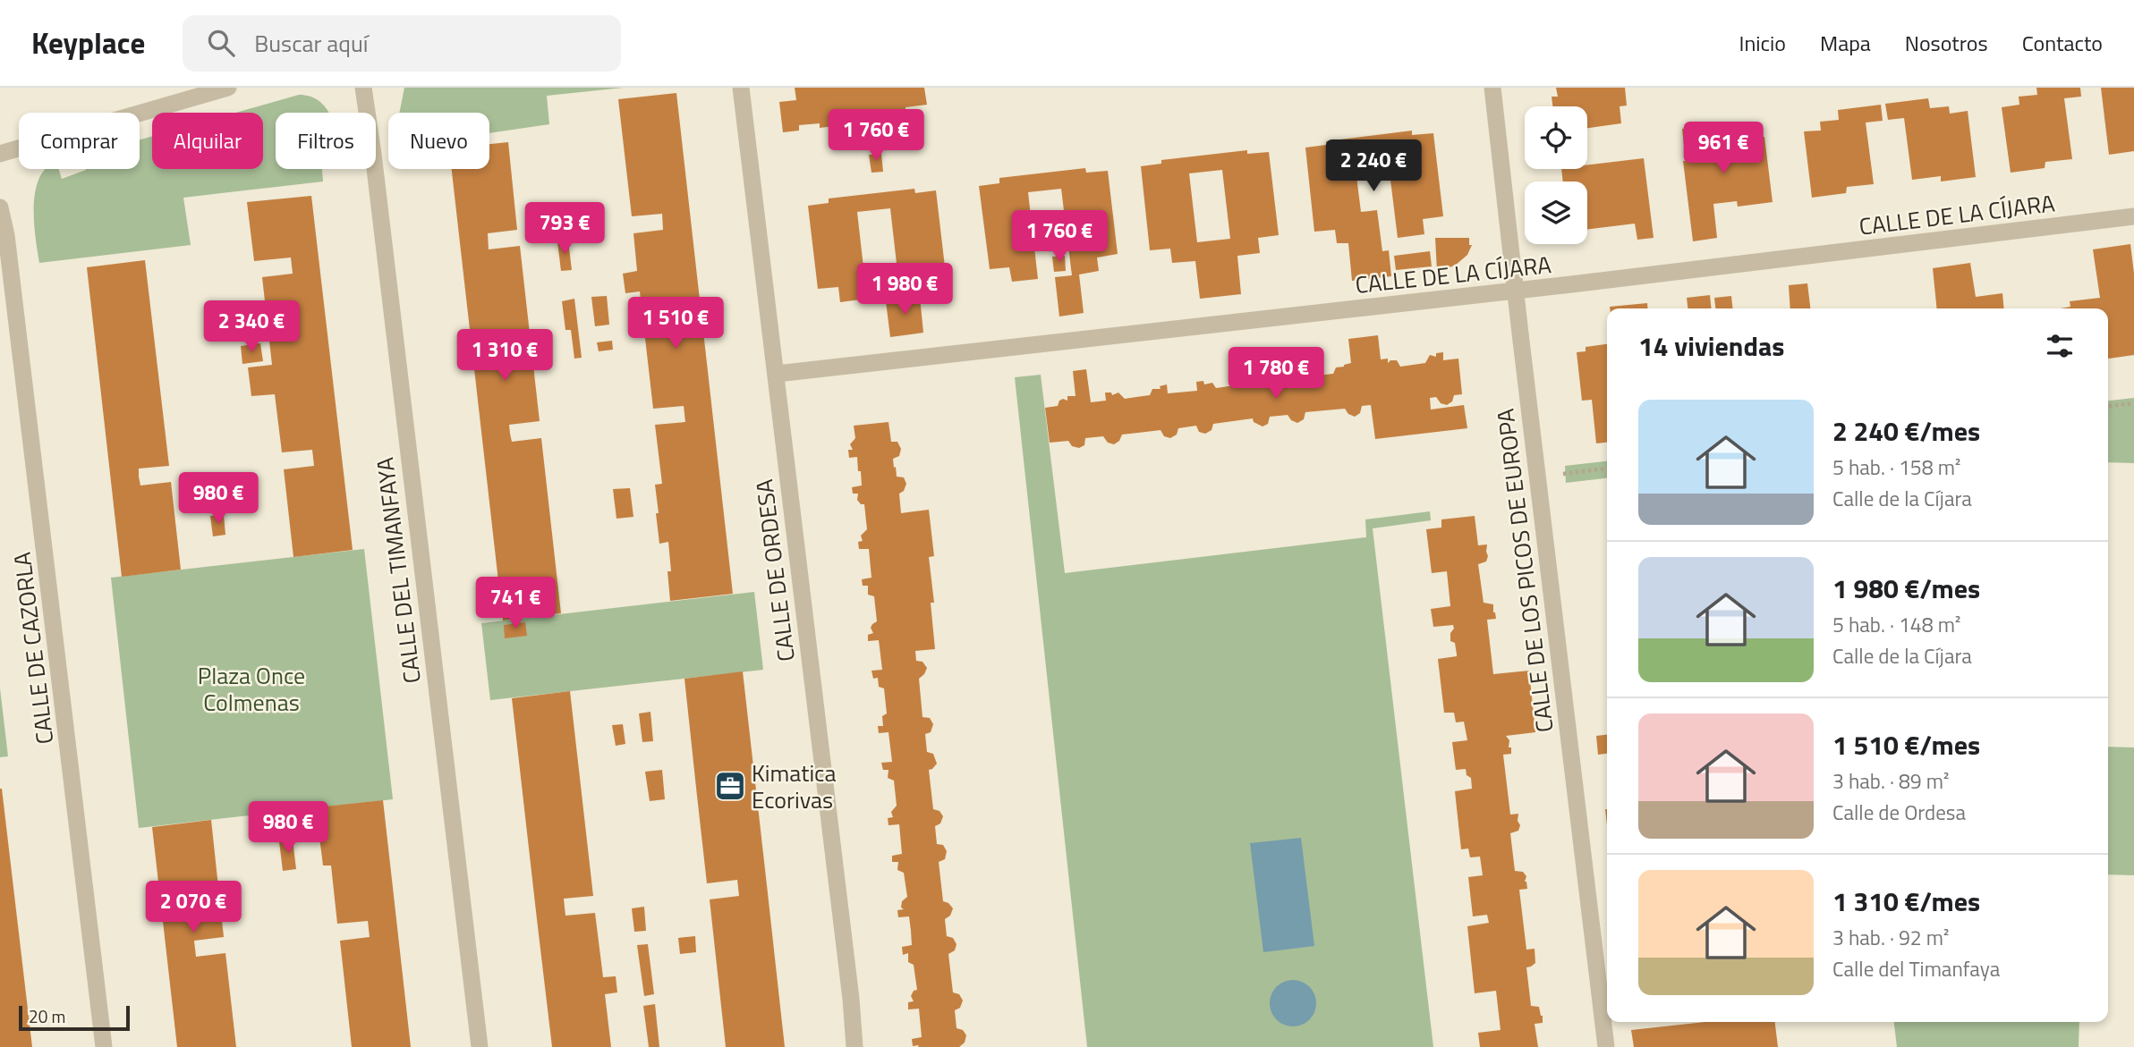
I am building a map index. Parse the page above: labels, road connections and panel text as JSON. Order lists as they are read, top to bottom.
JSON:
{
  "streets": {
    "street": [
      "CALLE DE LA CÍJARA",
      "CALLE DEL TIMANFAYA",
      "CALLE DE ORDESA",
      "CALLE DE LOS PICOS DE EUROPA",
      "CALLE DE CAZORLA"
    ]
  },
  "crossings": [
    ["CALLE DE LA CÍJARA", "CALLE DE ORDESA"],
    ["CALLE DE LA CÍJARA", "CALLE DE LOS PICOS DE EUROPA"]
  ],
  "parks": ["Plaza Once Colmenas"],
  "places": {
    "office": ["Kimatica Ecorivas"]
  },
  "scale_bar": "20 m",
  "page": {
    "header": "Keyplace",
    "search": "Buscar aquí",
    "nav": [
      "Inicio",
      "Mapa",
      "Nosotros",
      "Contacto"
    ],
    "price": [
      "1 760 €",
      "961 €",
      "2 240 €",
      "793 €",
      "1 760 €",
      "1 980 €",
      "1 510 €",
      "2 340 €",
      "1 310 €",
      "1 780 €",
      "980 €",
      "741 €",
      "980 €",
      "2 070 €"
    ],
    "chip": [
      "Comprar",
      "Alquilar",
      "Filtros",
      "Nuevo"
    ],
    "heading": "14 viviendas",
    "list": [
      {
        "name": "2 240 €/mes",
        "note": "5 hab. · 158 m² · Calle de la Cíjara"
      },
      {
        "name": "1 980 €/mes",
        "note": "5 hab. · 148 m² · Calle de la Cíjara"
      },
      {
        "name": "1 510 €/mes",
        "note": "3 hab. · 89 m² · Calle de Ordesa"
      },
      {
        "name": "1 310 €/mes",
        "note": "3 hab. · 92 m² · Calle del Timanfaya"
      }
    ],
    "scale": "20 m"
  }
}
